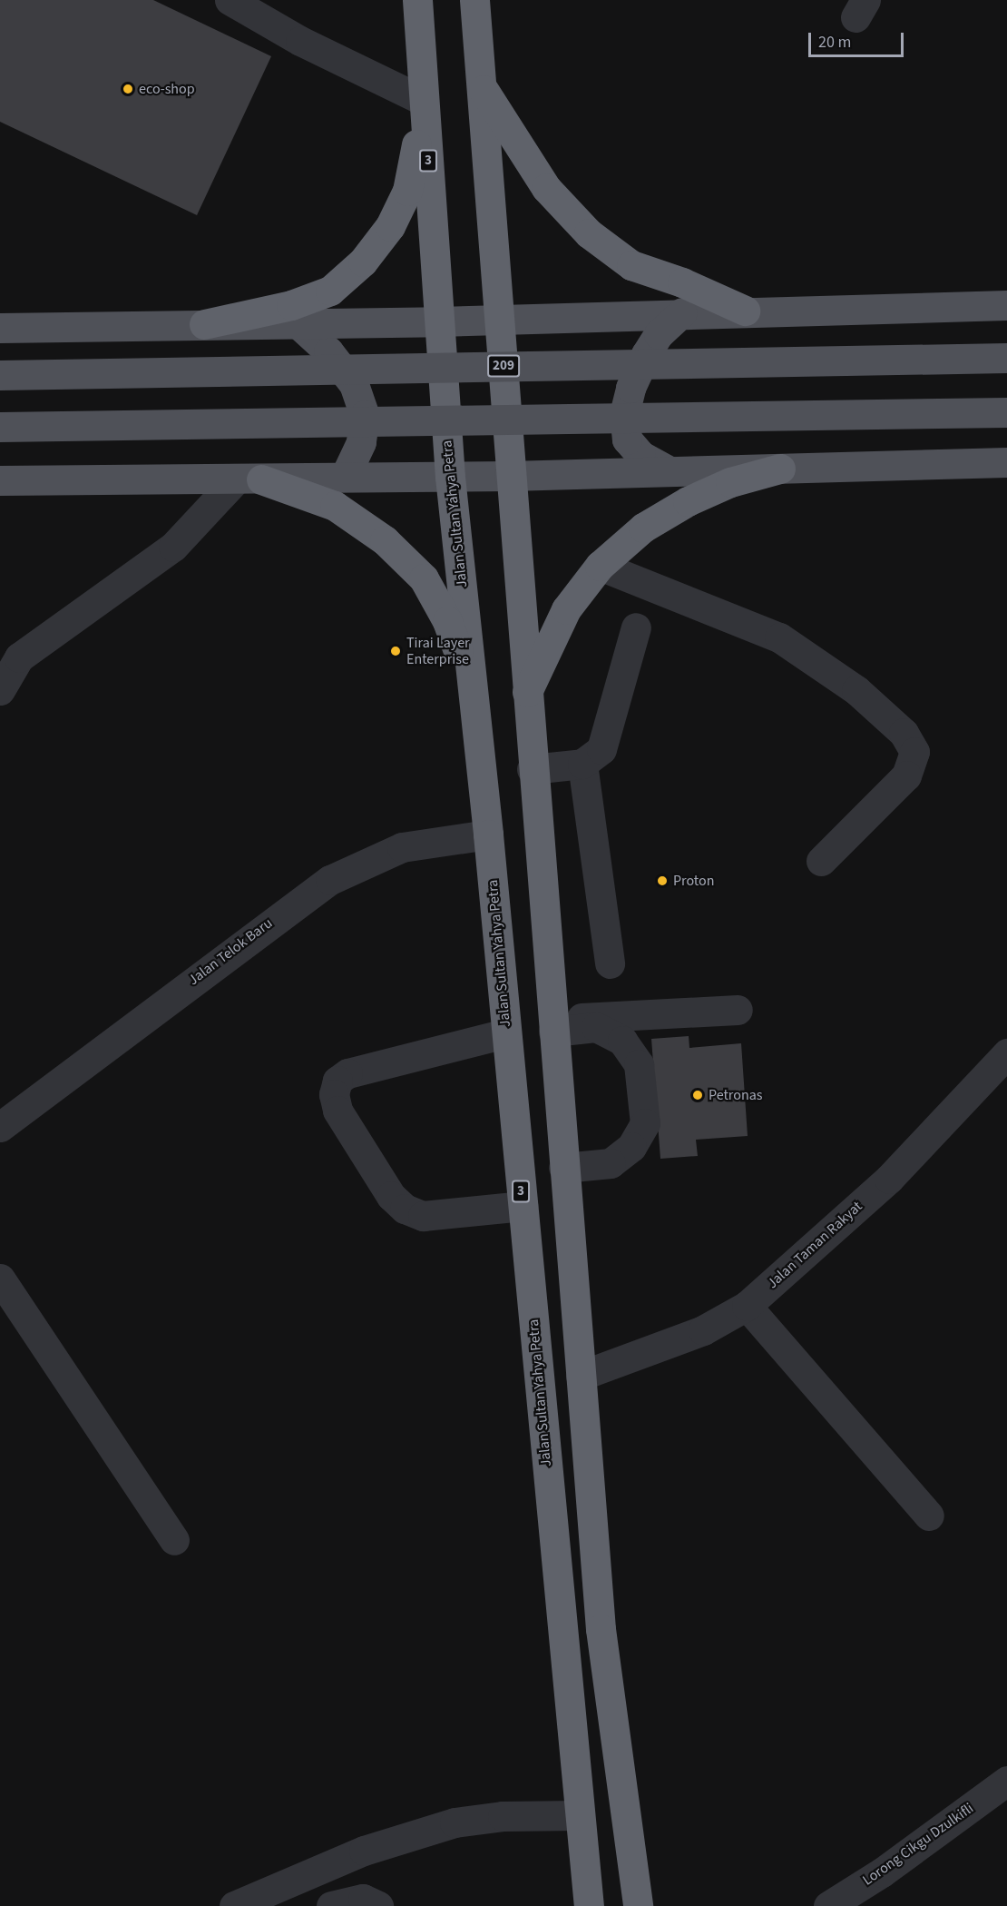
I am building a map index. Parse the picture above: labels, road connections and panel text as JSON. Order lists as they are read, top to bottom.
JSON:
{
  "streets": {
    "highway": ["3", "Jalan Sultan Yahya Petra"],
    "main road": ["209"],
    "street": ["Jalan Telok Baru", "Jalan Taman Rakyat", "Lorong Cikgu Dzulkifli"]
  },
  "crossings": [
    ["Jalan Sultan Yahya Petra", "Jalan Telok Baru"]
  ],
  "places": [
    "eco-shop",
    "Tirai Layer Enterprise",
    "Proton",
    "Petronas"
  ],
  "scale_bar": "20 m"
}
